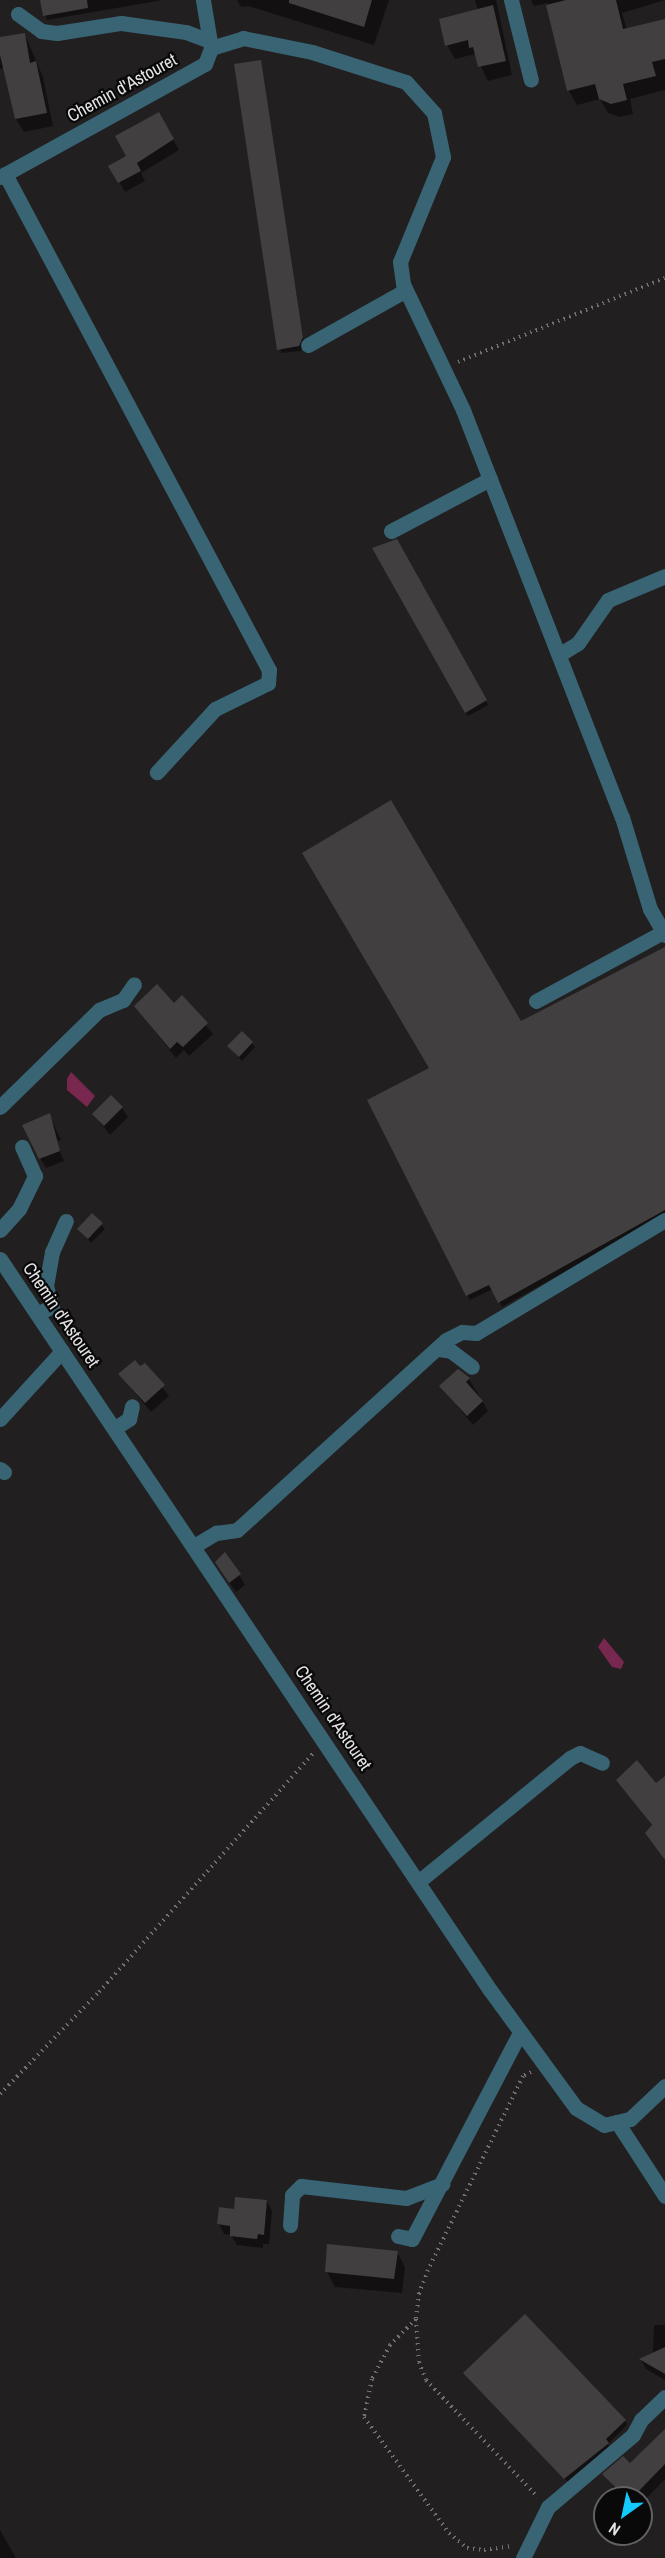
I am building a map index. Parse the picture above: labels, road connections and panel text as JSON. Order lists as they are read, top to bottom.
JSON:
{
  "streets": {
    "street": ["Chemin d'Astouret"]
  },
  "north": "bottom left"
}
